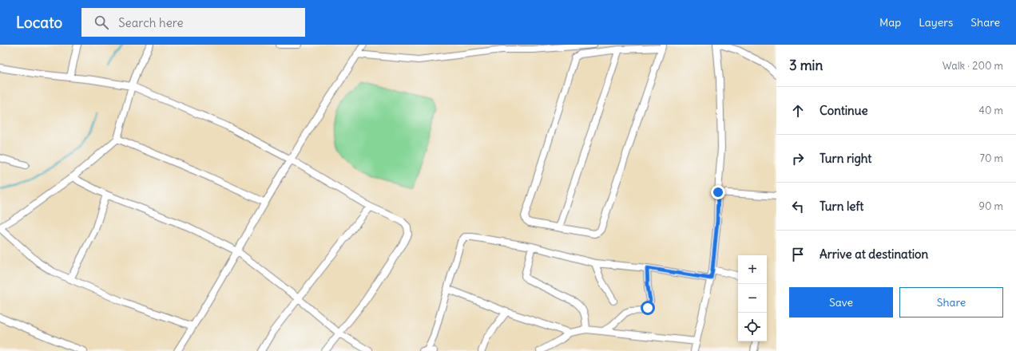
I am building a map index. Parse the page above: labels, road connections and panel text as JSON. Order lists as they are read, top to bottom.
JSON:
{
  "page": {
    "header": "Locato",
    "search": "Search here",
    "nav": ["Map", "Layers", "Share"],
    "heading": ["3 min", "Walk · 200 m"],
    "list": [
      ["Continue", "40 m"],
      ["Turn right", "70 m"],
      ["Turn left", "90 m"],
      "Arrive at destination"
    ],
    "map_buttons": ["+", "−"],
    "buttons": ["Save", "Share"]
  }
}
